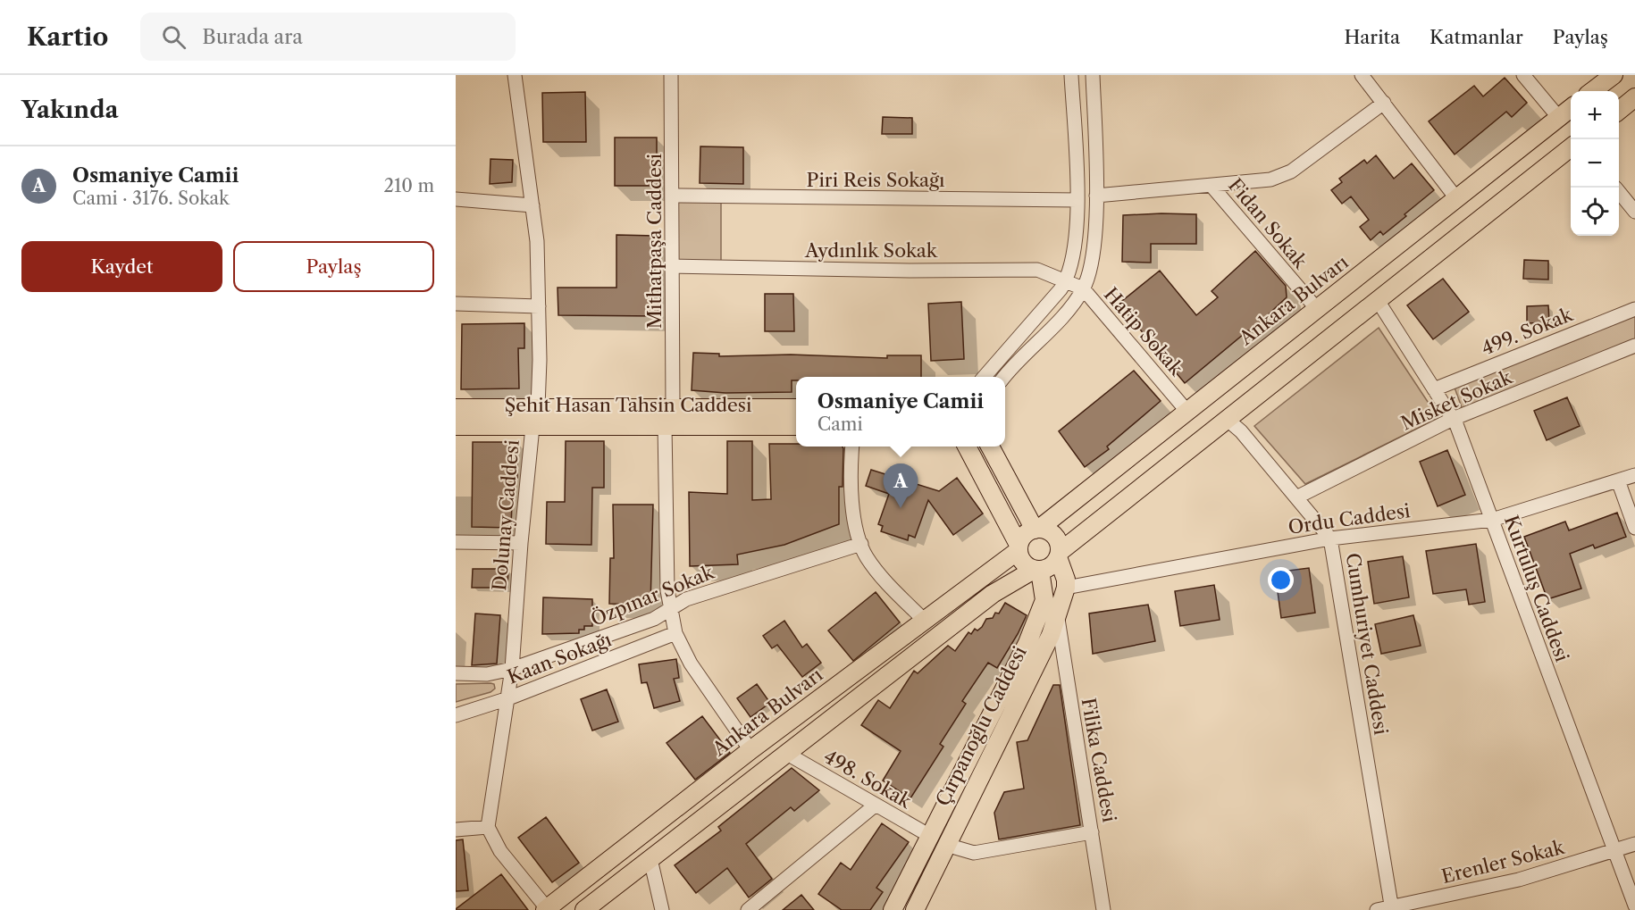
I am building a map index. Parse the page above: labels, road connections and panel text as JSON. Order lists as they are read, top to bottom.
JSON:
{
  "streets": {
    "main road": ["Ankara Bulvarı", "Şehit Hasan Tahsin Caddesi", "Çırpanoğlu Caddesi"],
    "street": [
      "Piri Reis Sokağı",
      "Fidan Sokak",
      "Mithatpaşa Caddesi",
      "Aydınlık Sokak",
      "Hatip Sokak",
      "499. Sokak",
      "Misket Sokak",
      "Dolunay Caddesi",
      "Ordu Caddesi",
      "Kurtuluş Caddesi",
      "Özpınar Sokak",
      "Cumhuriyet Caddesi",
      "Kaan Sokağı",
      "Filika Caddesi",
      "498. Sokak",
      "Erenler Sokak"
    ]
  },
  "crossings": [
    ["Piri Reis Sokağı", "Mithatpaşa Caddesi"],
    ["Fidan Sokak", "Ankara Bulvarı"],
    ["Mithatpaşa Caddesi", "Aydınlık Sokak"],
    ["Mithatpaşa Caddesi", "Şehit Hasan Tahsin Caddesi"],
    ["Aydınlık Sokak", "Hatip Sokak"],
    ["Ankara Bulvarı", "Hatip Sokak"],
    ["Ankara Bulvarı", "Çırpanoğlu Caddesi"],
    ["499. Sokak", "Kurtuluş Caddesi"],
    ["Misket Sokak", "Kurtuluş Caddesi"],
    ["Misket Sokak", "Cumhuriyet Caddesi"],
    ["Şehit Hasan Tahsin Caddesi", "Dolunay Caddesi"],
    ["Dolunay Caddesi", "Özpınar Sokak"],
    ["Dolunay Caddesi", "Kaan Sokağı"],
    ["Ordu Caddesi", "Kurtuluş Caddesi"],
    ["Ordu Caddesi", "Cumhuriyet Caddesi"],
    ["Ordu Caddesi", "Çırpanoğlu Caddesi"],
    ["Kurtuluş Caddesi", "Erenler Sokak"],
    ["Cumhuriyet Caddesi", "Erenler Sokak"],
    ["Çırpanoğlu Caddesi", "Filika Caddesi"],
    ["Çırpanoğlu Caddesi", "498. Sokak"]
  ],
  "page": {
    "header": "Kartio",
    "search": "Burada ara",
    "nav": ["Harita", "Katmanlar", "Paylaş"],
    "heading": "Yakında",
    "map_buttons": ["+", "−"],
    "list": [
      {
        "mark": "A",
        "name": "Osmaniye Camii",
        "note": "Cami · 3176. Sokak",
        "value": "210 m"
      }
    ],
    "buttons": ["Kaydet", "Paylaş"],
    "popup": ["Osmaniye Camii", "Cami"],
    "pins": "A"
  }
}
